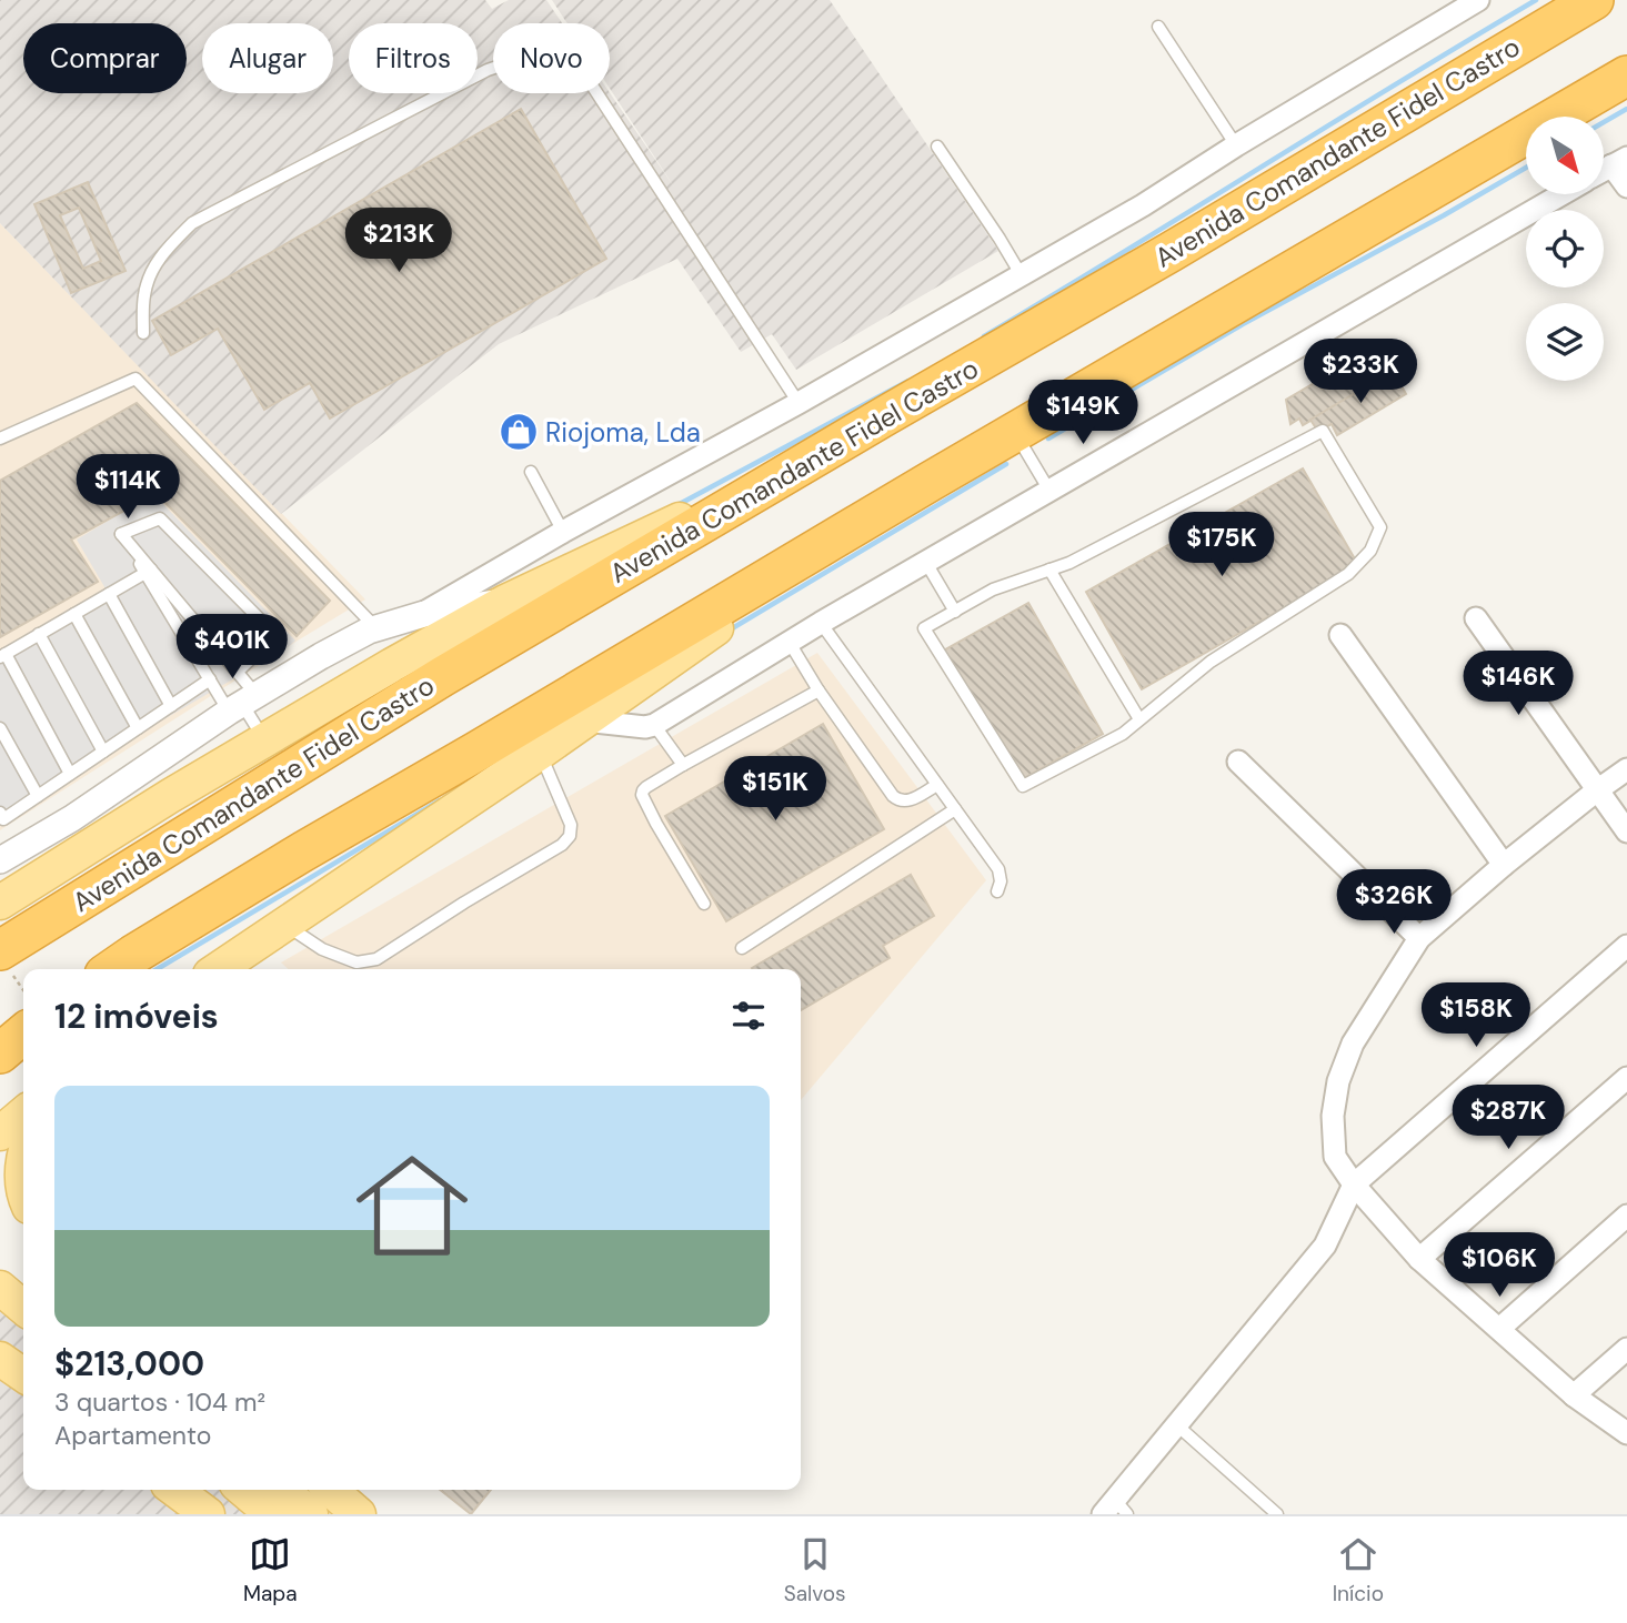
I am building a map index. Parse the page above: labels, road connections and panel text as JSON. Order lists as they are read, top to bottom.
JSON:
{
  "streets": {
    "highway": ["Avenida Comandante Fidel Castro"]
  },
  "places": {
    "shop": ["Riojoma, Lda"]
  },
  "north": "bottom right",
  "page": {
    "chip": [
      "Comprar",
      "Alugar",
      "Filtros",
      "Novo"
    ],
    "price": [
      "$213K",
      "$233K",
      "$149K",
      "$114K",
      "$175K",
      "$401K",
      "$146K",
      "$151K",
      "$326K",
      "$158K",
      "$287K",
      "$106K"
    ],
    "heading": "12 imóveis",
    "list": [
      {
        "name": "$213,000",
        "note": "3 quartos · 104 m² · Apartamento"
      }
    ],
    "tabs": ["Mapa", "Salvos", "Início"]
  }
}
